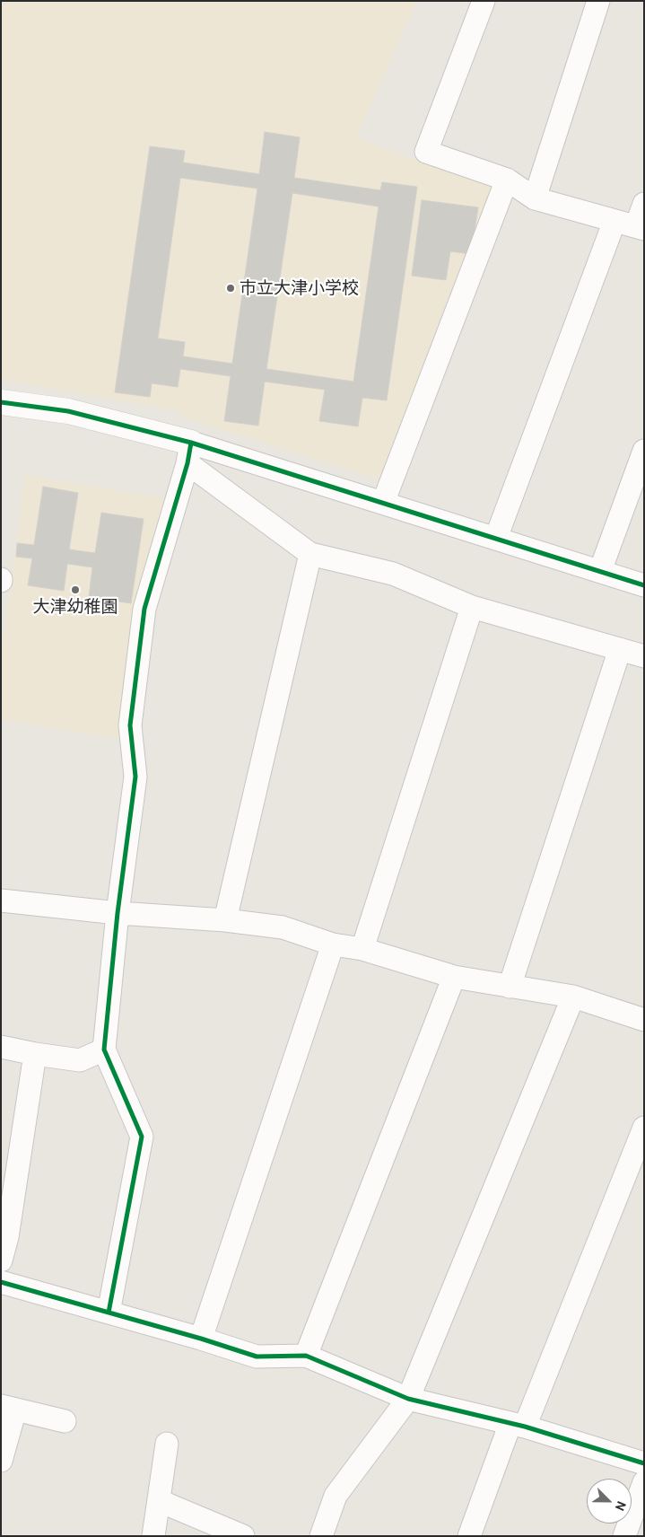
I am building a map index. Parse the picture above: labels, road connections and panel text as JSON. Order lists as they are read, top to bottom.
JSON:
{
  "places": ["市立大津小学校", "大津幼稚園"],
  "north": "bottom right"
}
